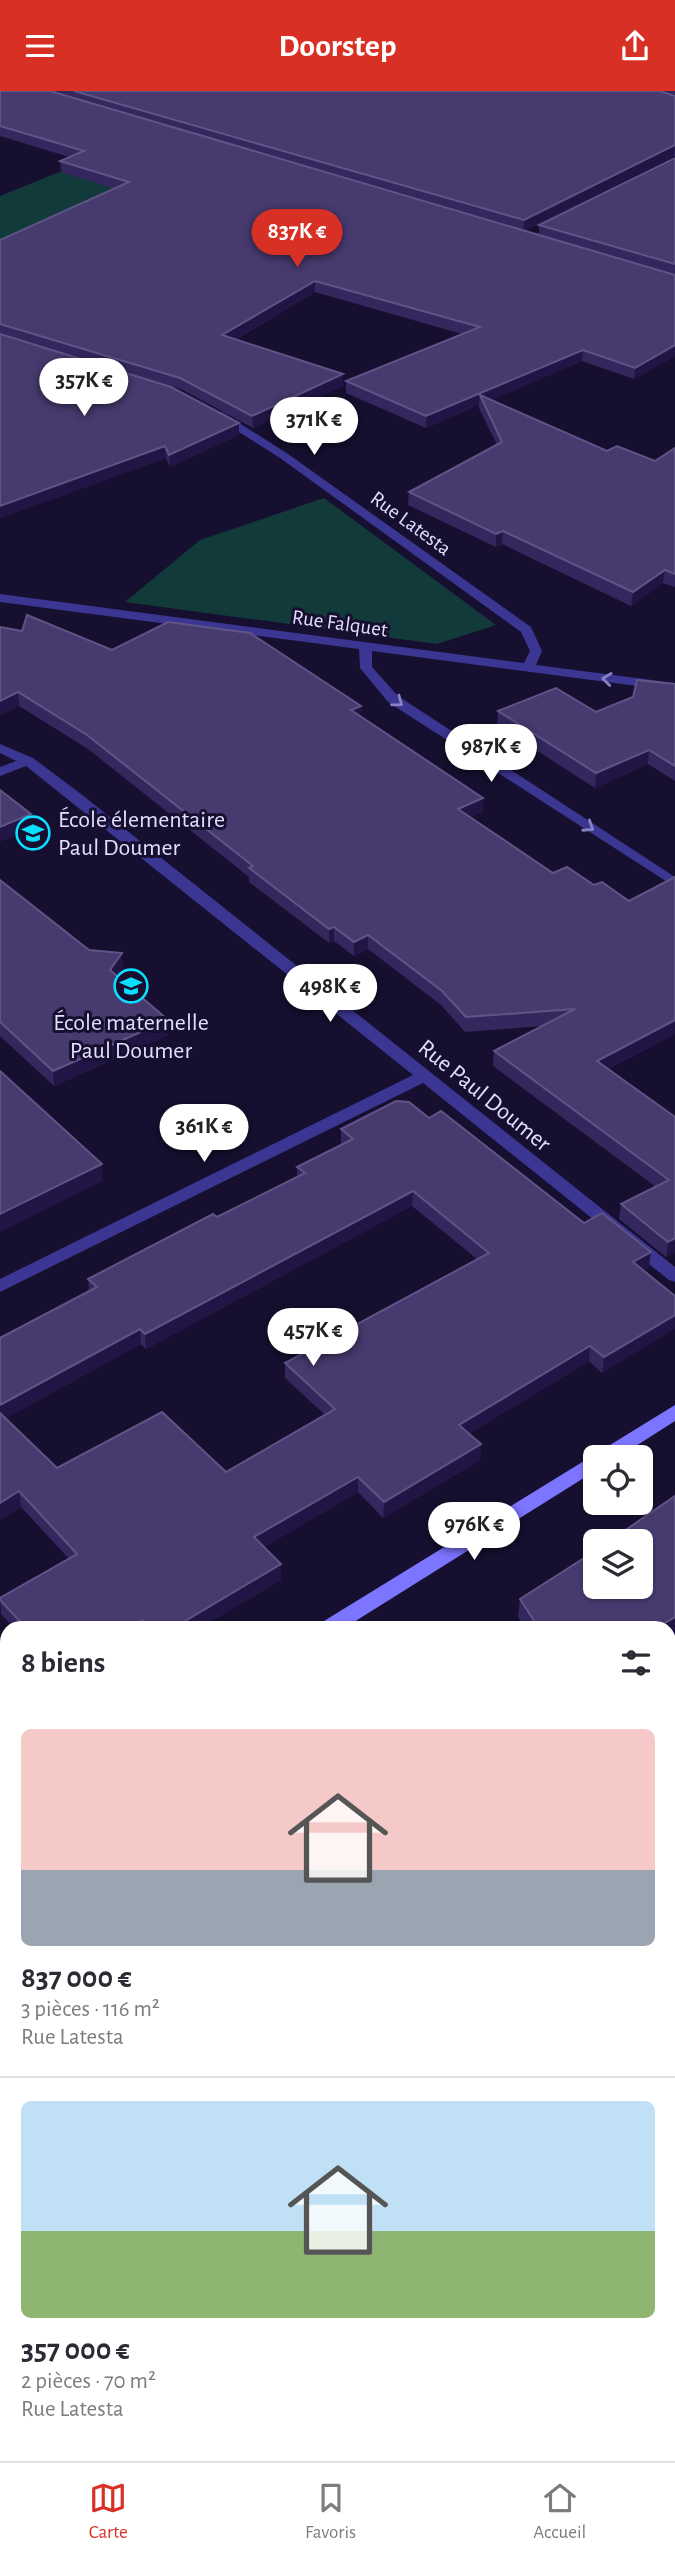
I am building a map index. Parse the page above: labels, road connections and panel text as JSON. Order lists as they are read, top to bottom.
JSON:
{
  "streets": {
    "street": ["Rue Latesta", "Rue Falquet", "Rue Paul Doumer"]
  },
  "crossings": [
    ["Rue Latesta", "Rue Falquet"]
  ],
  "places": {
    "school or university": ["École élementaire Paul Doumer", "École maternelle Paul Doumer"]
  },
  "page": {
    "header": "Doorstep",
    "price": [
      "837K €",
      "357K €",
      "371K €",
      "987K €",
      "498K €",
      "361K €",
      "457K €",
      "976K €"
    ],
    "heading": "8 biens",
    "list": [
      {
        "name": "837 000 €",
        "note": "3 pièces · 116 m² · Rue Latesta"
      },
      {
        "name": "357 000 €",
        "note": "2 pièces · 70 m² · Rue Latesta"
      }
    ],
    "tabs": ["Carte", "Favoris", "Accueil"]
  }
}
